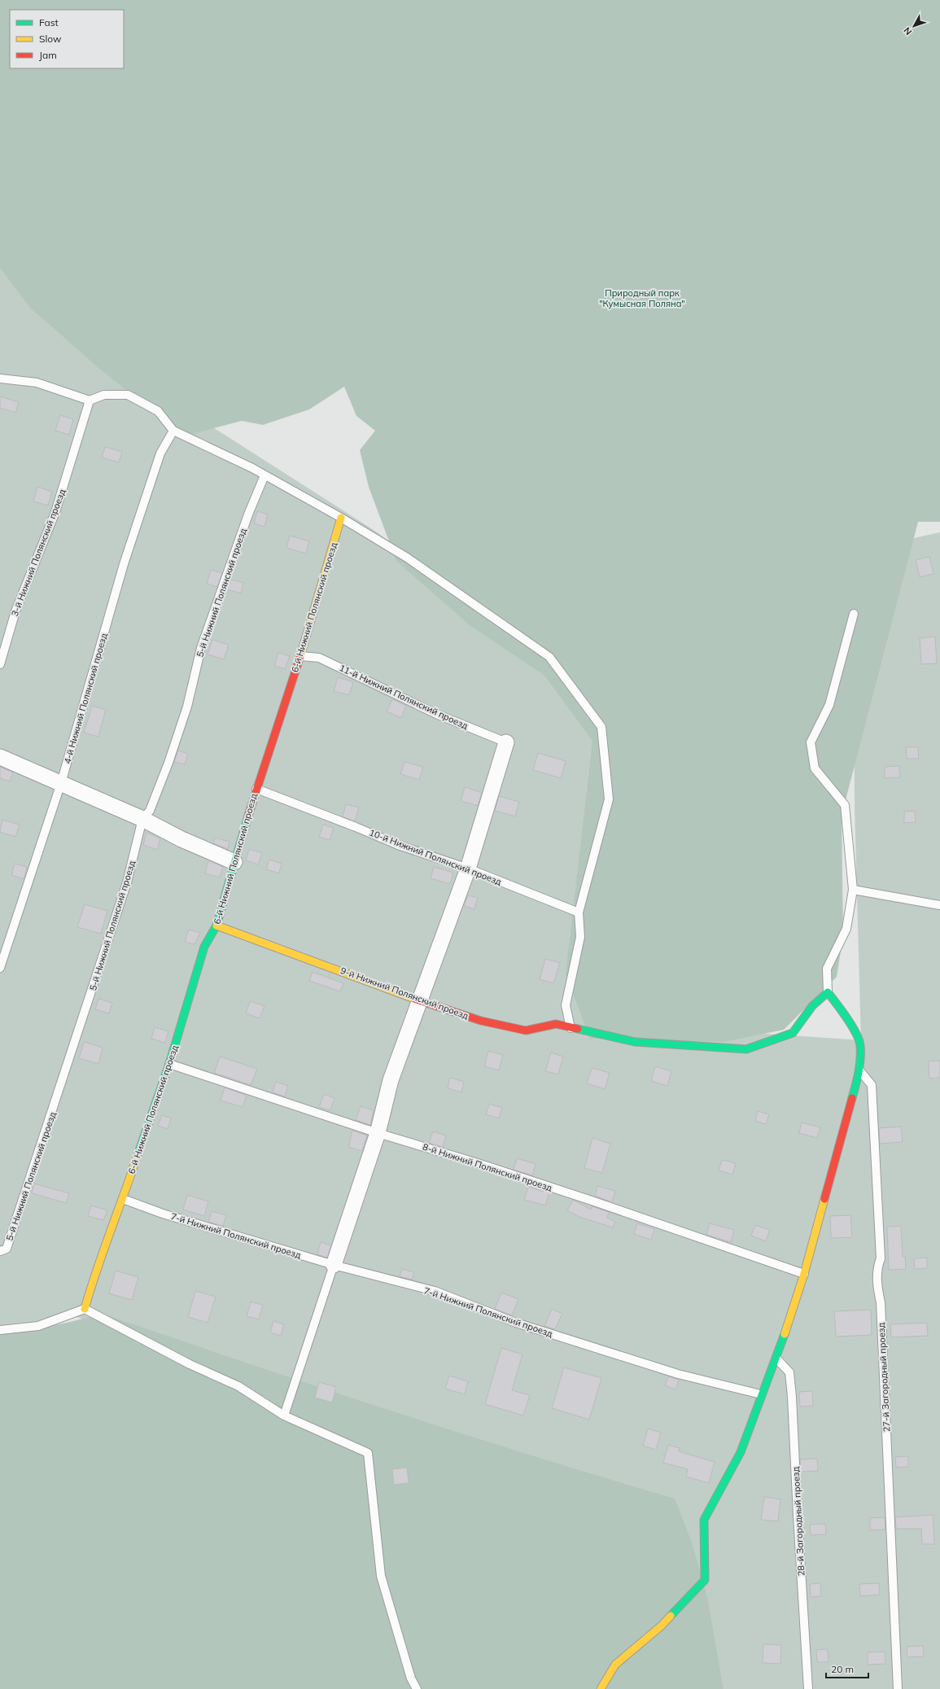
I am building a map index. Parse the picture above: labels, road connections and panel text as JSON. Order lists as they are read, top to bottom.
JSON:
{
  "streets": {
    "street": ["6-й Нижний Полянский проезд", "9-й Нижний Полянский проезд"],
    "lane": [
      "3-й Нижний Полянский проезд",
      "5-й Нижний Полянский проезд",
      "11-й Нижний Полянский проезд",
      "4-й Нижний Полянский проезд",
      "10-й Нижний Полянский проезд",
      "8-й Нижний Полянский проезд",
      "7-й Нижний Полянский проезд",
      "27-й Загородный проезд",
      "28-й Загородный проезд"
    ]
  },
  "crossings": [
    ["6-й Нижний Полянский проезд", "11-й Нижний Полянский проезд"],
    ["6-й Нижний Полянский проезд", "10-й Нижний Полянский проезд"],
    ["6-й Нижний Полянский проезд", "9-й Нижний Полянский проезд"],
    ["6-й Нижний Полянский проезд", "8-й Нижний Полянский проезд"],
    ["6-й Нижний Полянский проезд", "7-й Нижний Полянский проезд"]
  ],
  "parks": ["Природный парк \"Кумысная Поляна\""],
  "legend": ["Fast", "Slow", "Jam"],
  "scale_bar": "20 m",
  "north": "bottom left"
}
